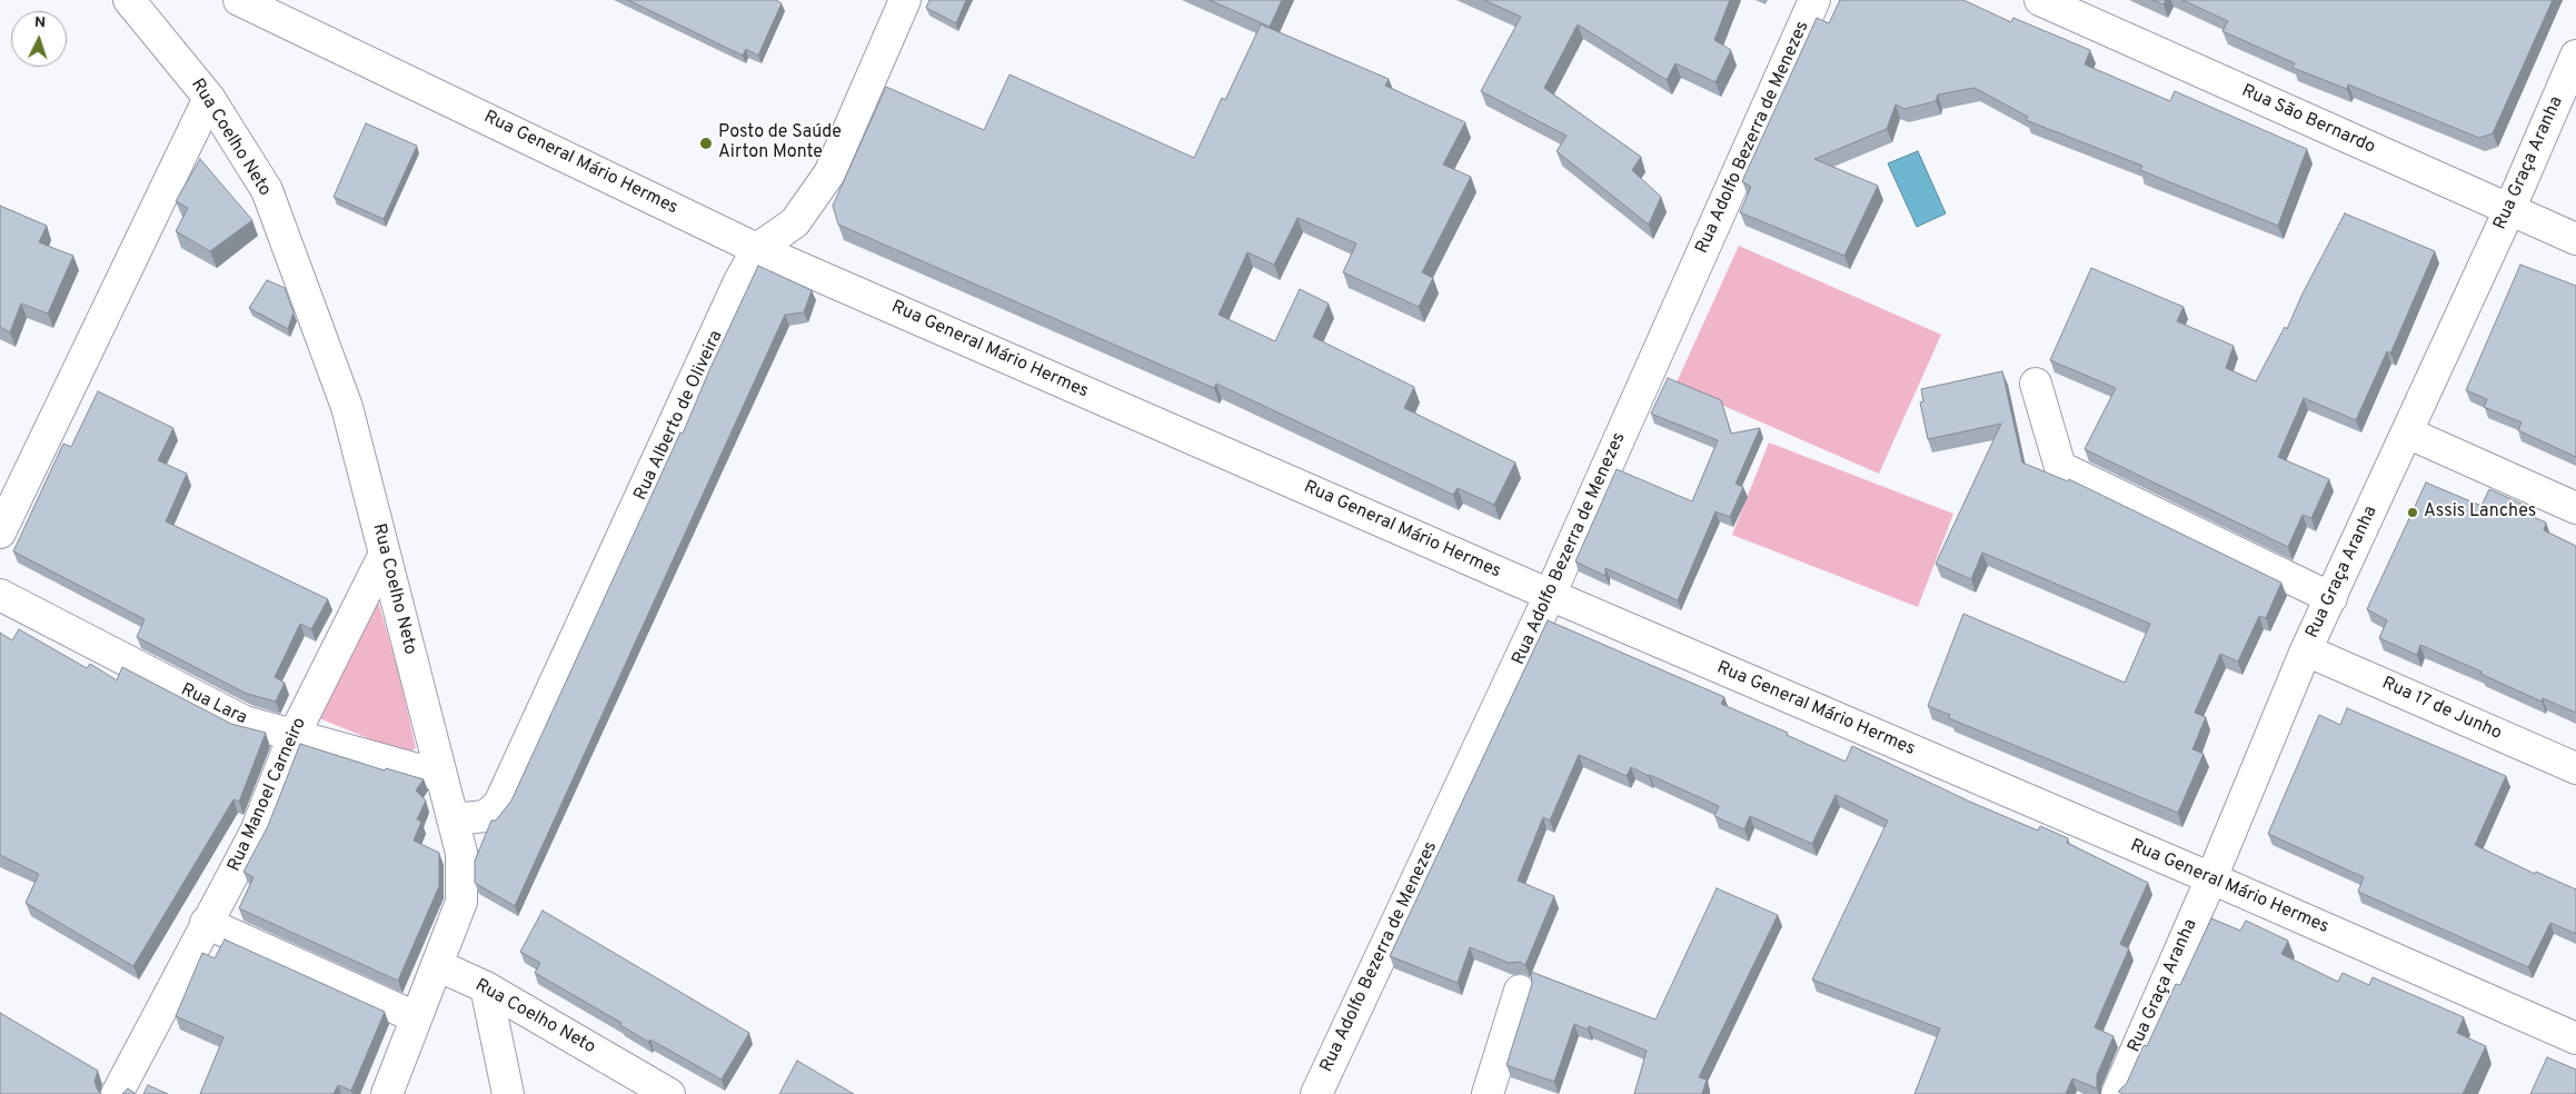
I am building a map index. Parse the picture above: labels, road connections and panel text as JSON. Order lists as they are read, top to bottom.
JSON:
{
  "streets": {
    "street": [
      "Rua São Bernardo",
      "Rua Coelho Neto",
      "Rua Adolfo Bezerra de Menezes",
      "Rua General Mário Hermes",
      "Rua Graça Aranha",
      "Rua Alberto de Oliveira",
      "Rua Lara",
      "Rua 17 de Junho",
      "Rua Manoel Carneiro"
    ]
  },
  "crossings": [
    ["Rua São Bernardo", "Rua Graça Aranha"],
    ["Rua Coelho Neto", "Rua Alberto de Oliveira"],
    ["Rua Coelho Neto", "Rua Lara"],
    ["Rua Coelho Neto", "Rua Manoel Carneiro"],
    ["Rua Adolfo Bezerra de Menezes", "Rua General Mário Hermes"],
    ["Rua General Mário Hermes", "Rua Graça Aranha"],
    ["Rua General Mário Hermes", "Rua Alberto de Oliveira"],
    ["Rua Graça Aranha", "Rua 17 de Junho"],
    ["Rua Lara", "Rua Manoel Carneiro"]
  ],
  "places": ["Posto de Saúde Airton Monte", "Assis Lanches"],
  "north": "top"
}
